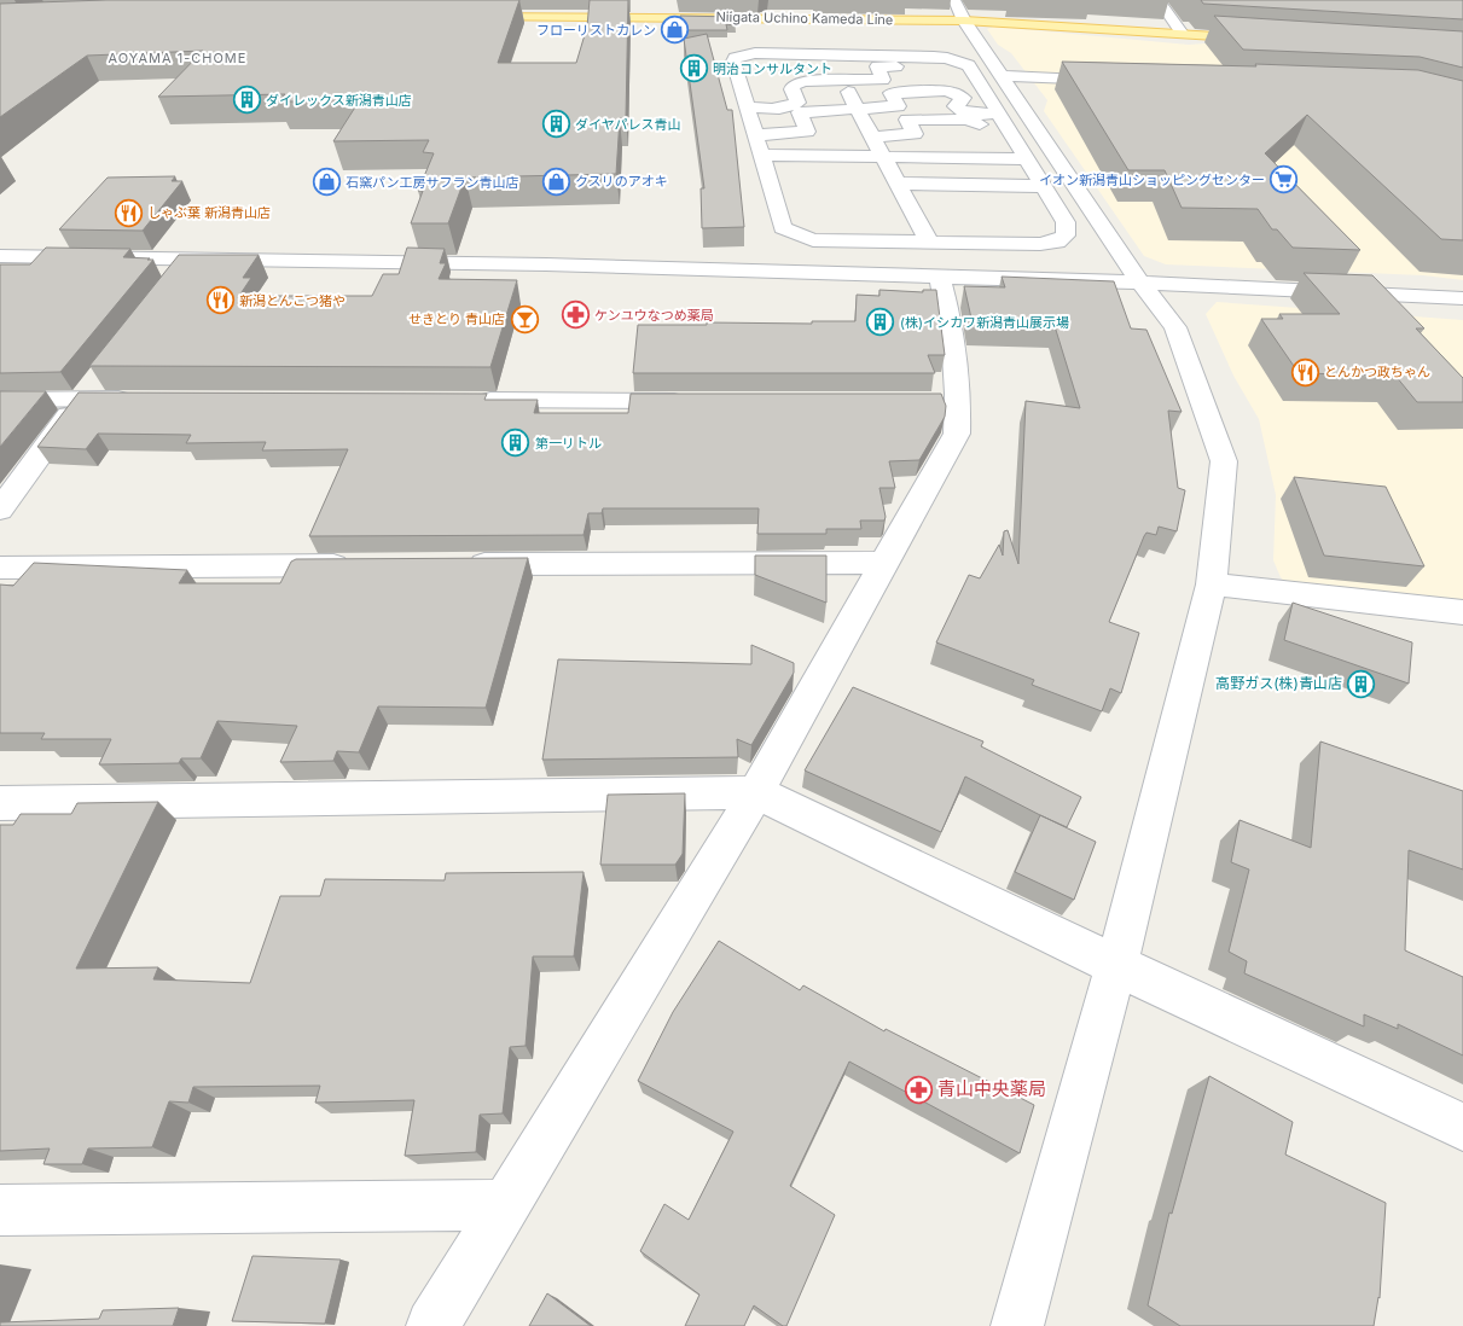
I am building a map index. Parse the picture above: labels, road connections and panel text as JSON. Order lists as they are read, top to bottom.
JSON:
{
  "streets": {
    "main road": ["Niigata Uchino Kameda Line"]
  },
  "districts": ["AOYAMA 1-CHOME"],
  "places": {
    "shop": ["フローリストカレン", "クスリのアオキ", "石窯パン工房サフラン青山店"],
    "building": [
      "明治コンサルタント",
      "ダイレックス新潟青山店",
      "ダイヤパレス青山",
      "(株)イシカワ新潟青山展示場",
      "第一リトル",
      "高野ガス(株)青山店"
    ],
    "supermarket": ["イオン新潟青山ショッピングセンター"],
    "restaurant": ["しゃぶ葉 新潟青山店", "新潟とんこつ猪や", "とんかつ政ちゃん"],
    "pharmacy": ["ケンユウなつめ薬局", "青山中央薬局"],
    "bar": ["せきとり 青山店"]
  }
}
